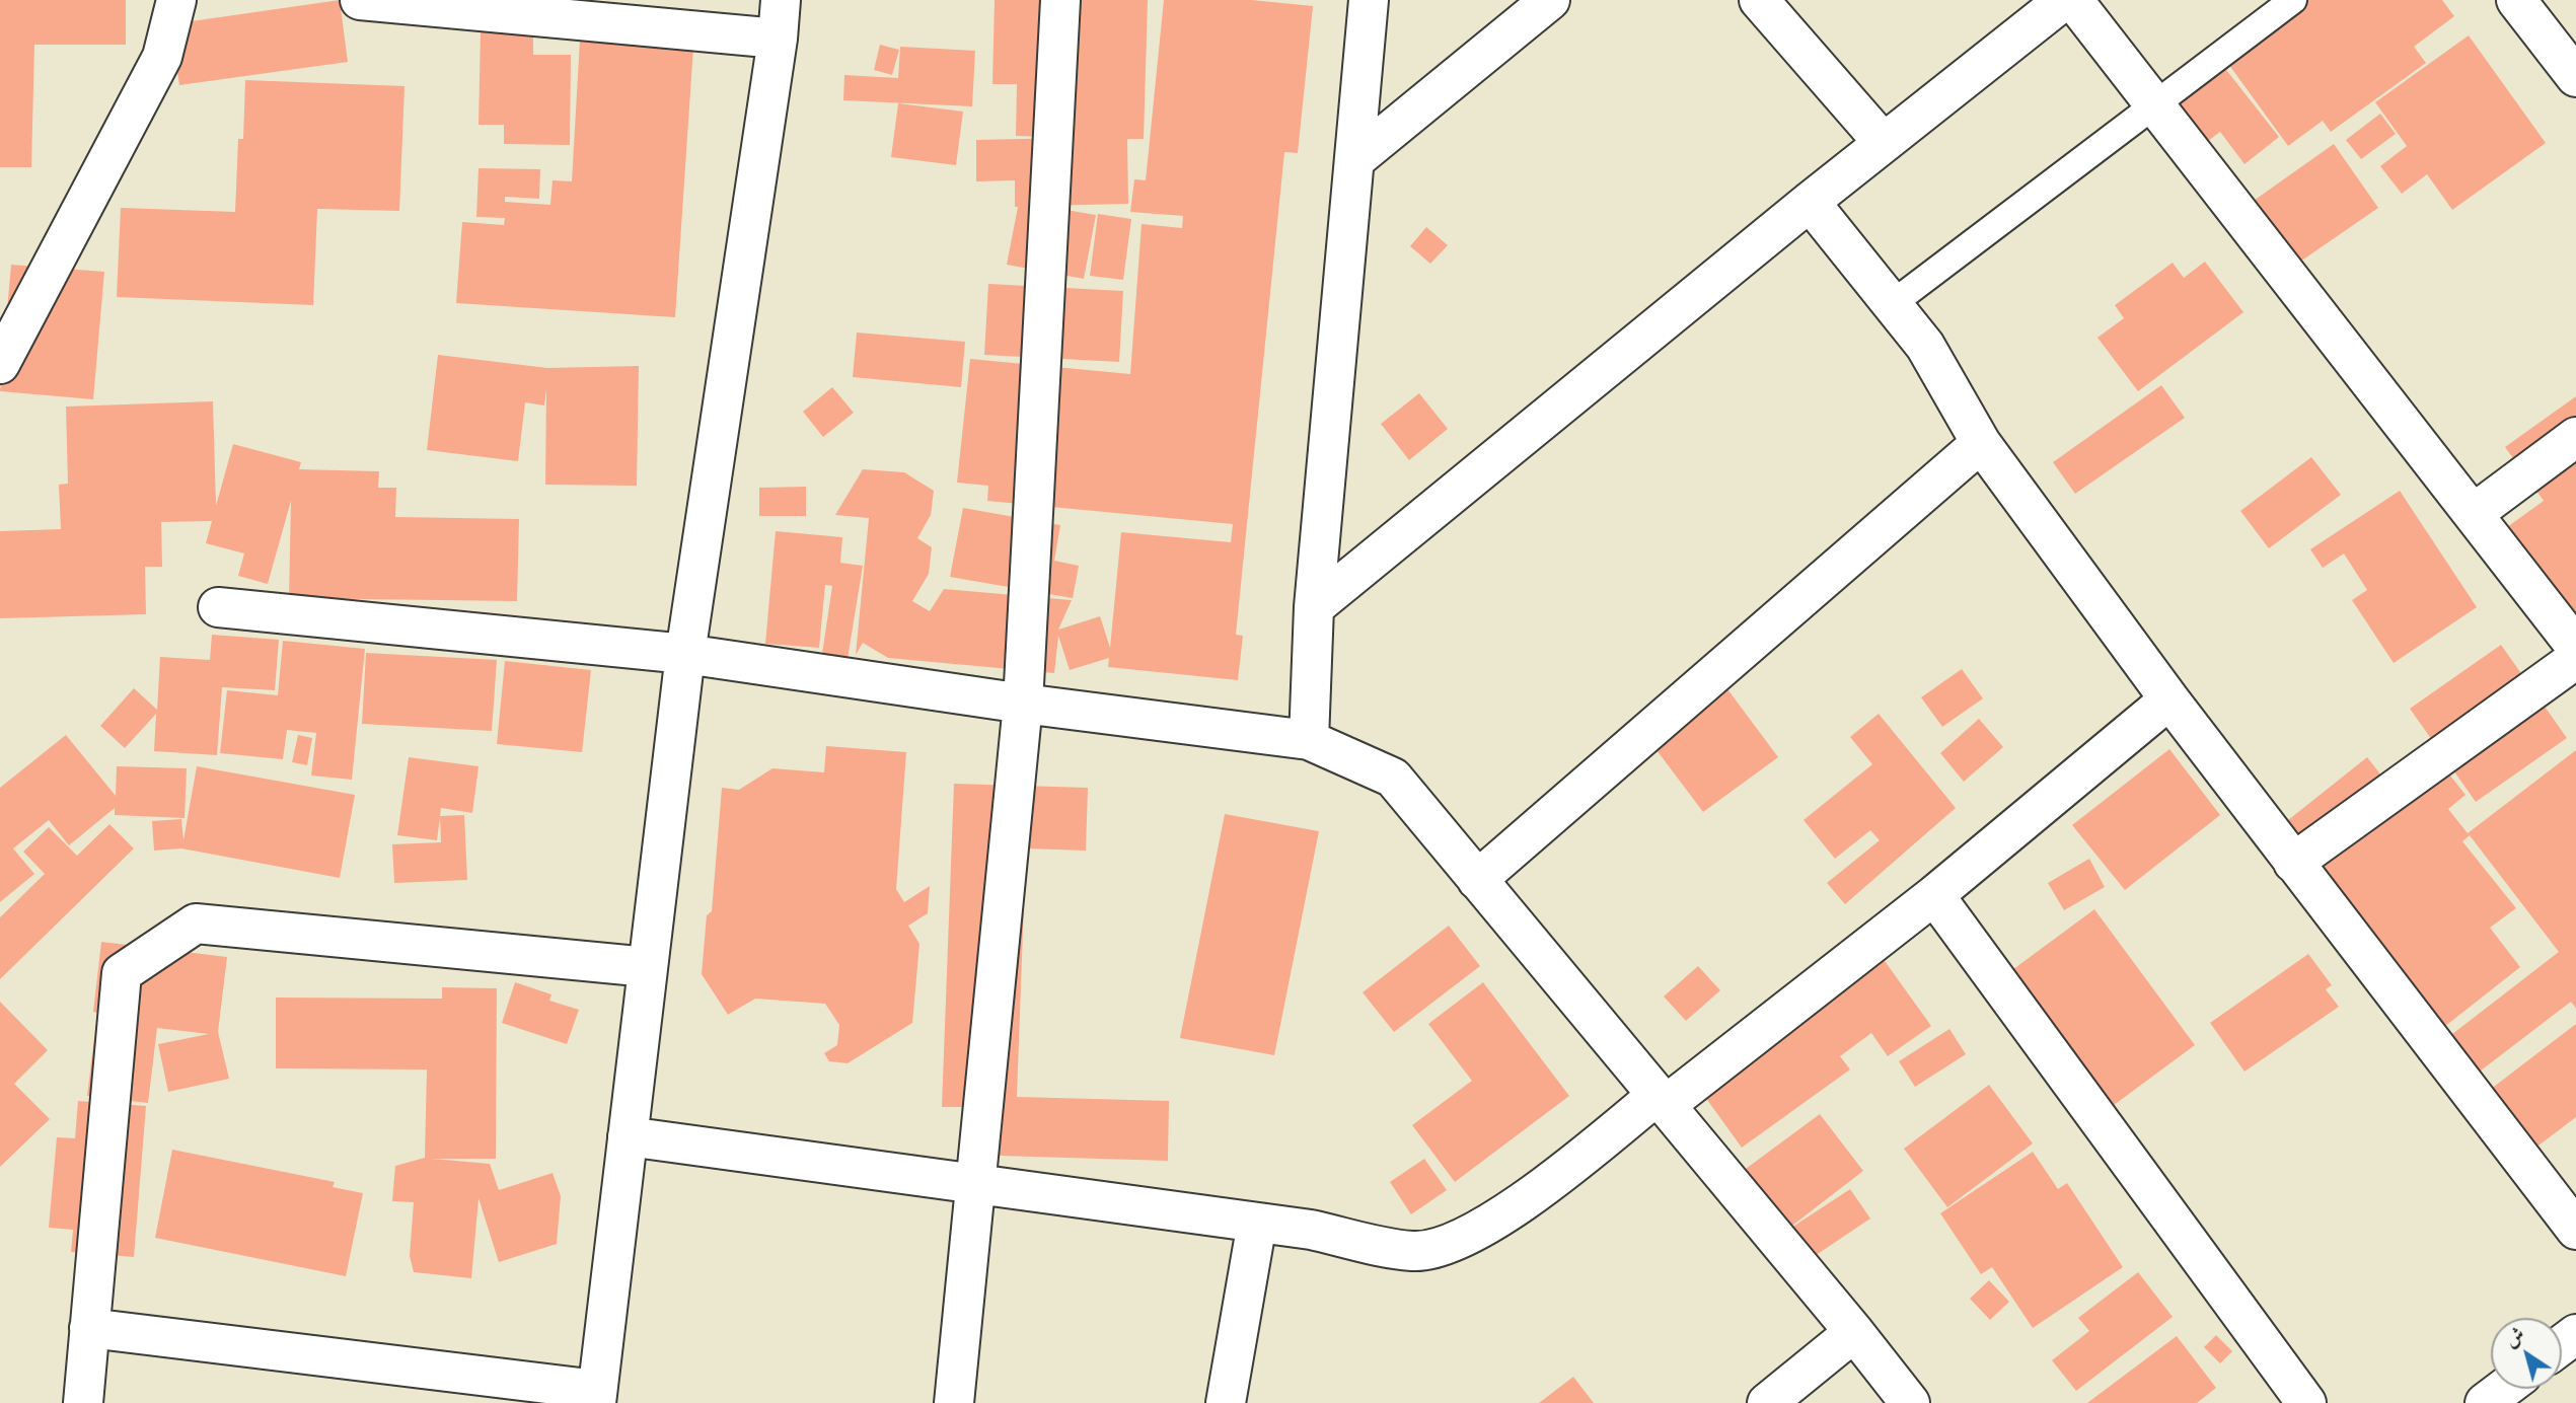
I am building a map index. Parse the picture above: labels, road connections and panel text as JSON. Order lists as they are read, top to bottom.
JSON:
{
  "north": "top left"
}
